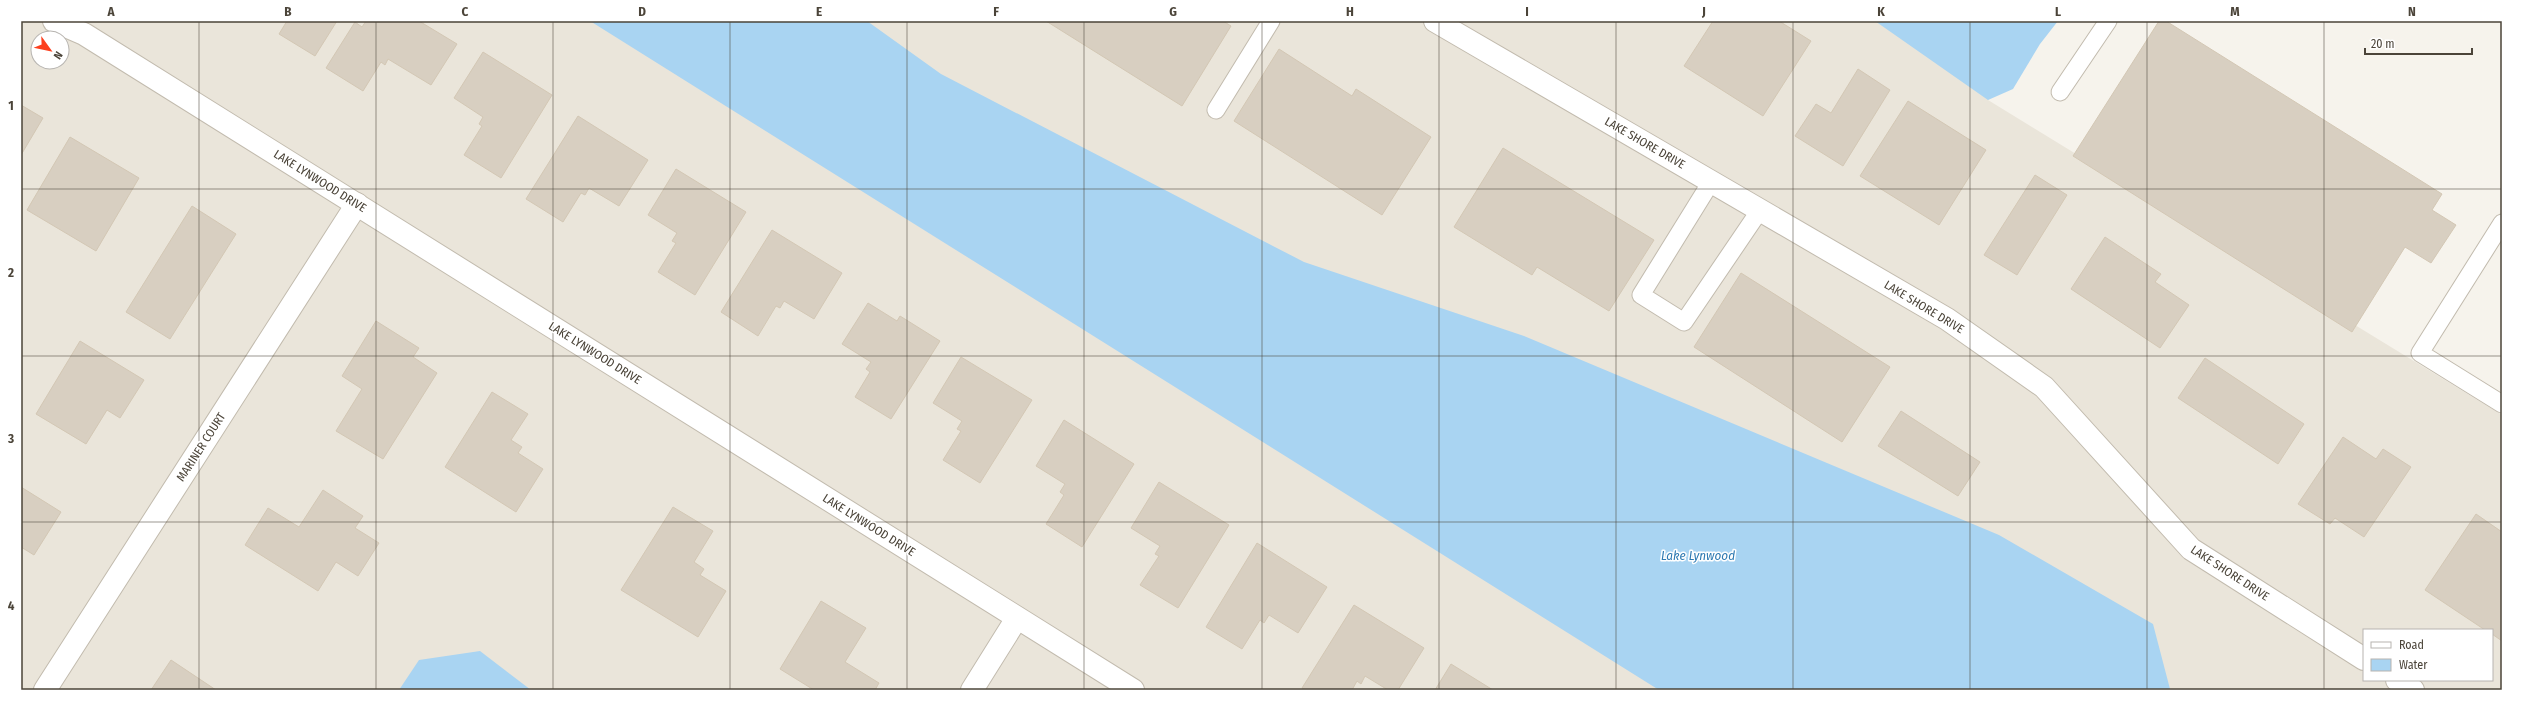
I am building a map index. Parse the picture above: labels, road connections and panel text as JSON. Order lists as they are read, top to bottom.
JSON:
{
  "streets": {
    "street": ["LAKE SHORE DRIVE", "LAKE LYNWOOD DRIVE", "MARINER COURT"]
  },
  "crossings": [
    ["LAKE LYNWOOD DRIVE", "MARINER COURT"]
  ],
  "water": ["Lake Lynwood"],
  "legend": ["Road", "Water"],
  "scale_bar": "20 m",
  "north": "bottom right",
  "grid": {
    "columns": [
      "A",
      "B",
      "C",
      "D",
      "E",
      "F",
      "G",
      "H",
      "I",
      "J",
      "K",
      "L",
      "M",
      "N"
    ],
    "rows": [
      "1",
      "2",
      "3",
      "4"
    ]
  }
}
